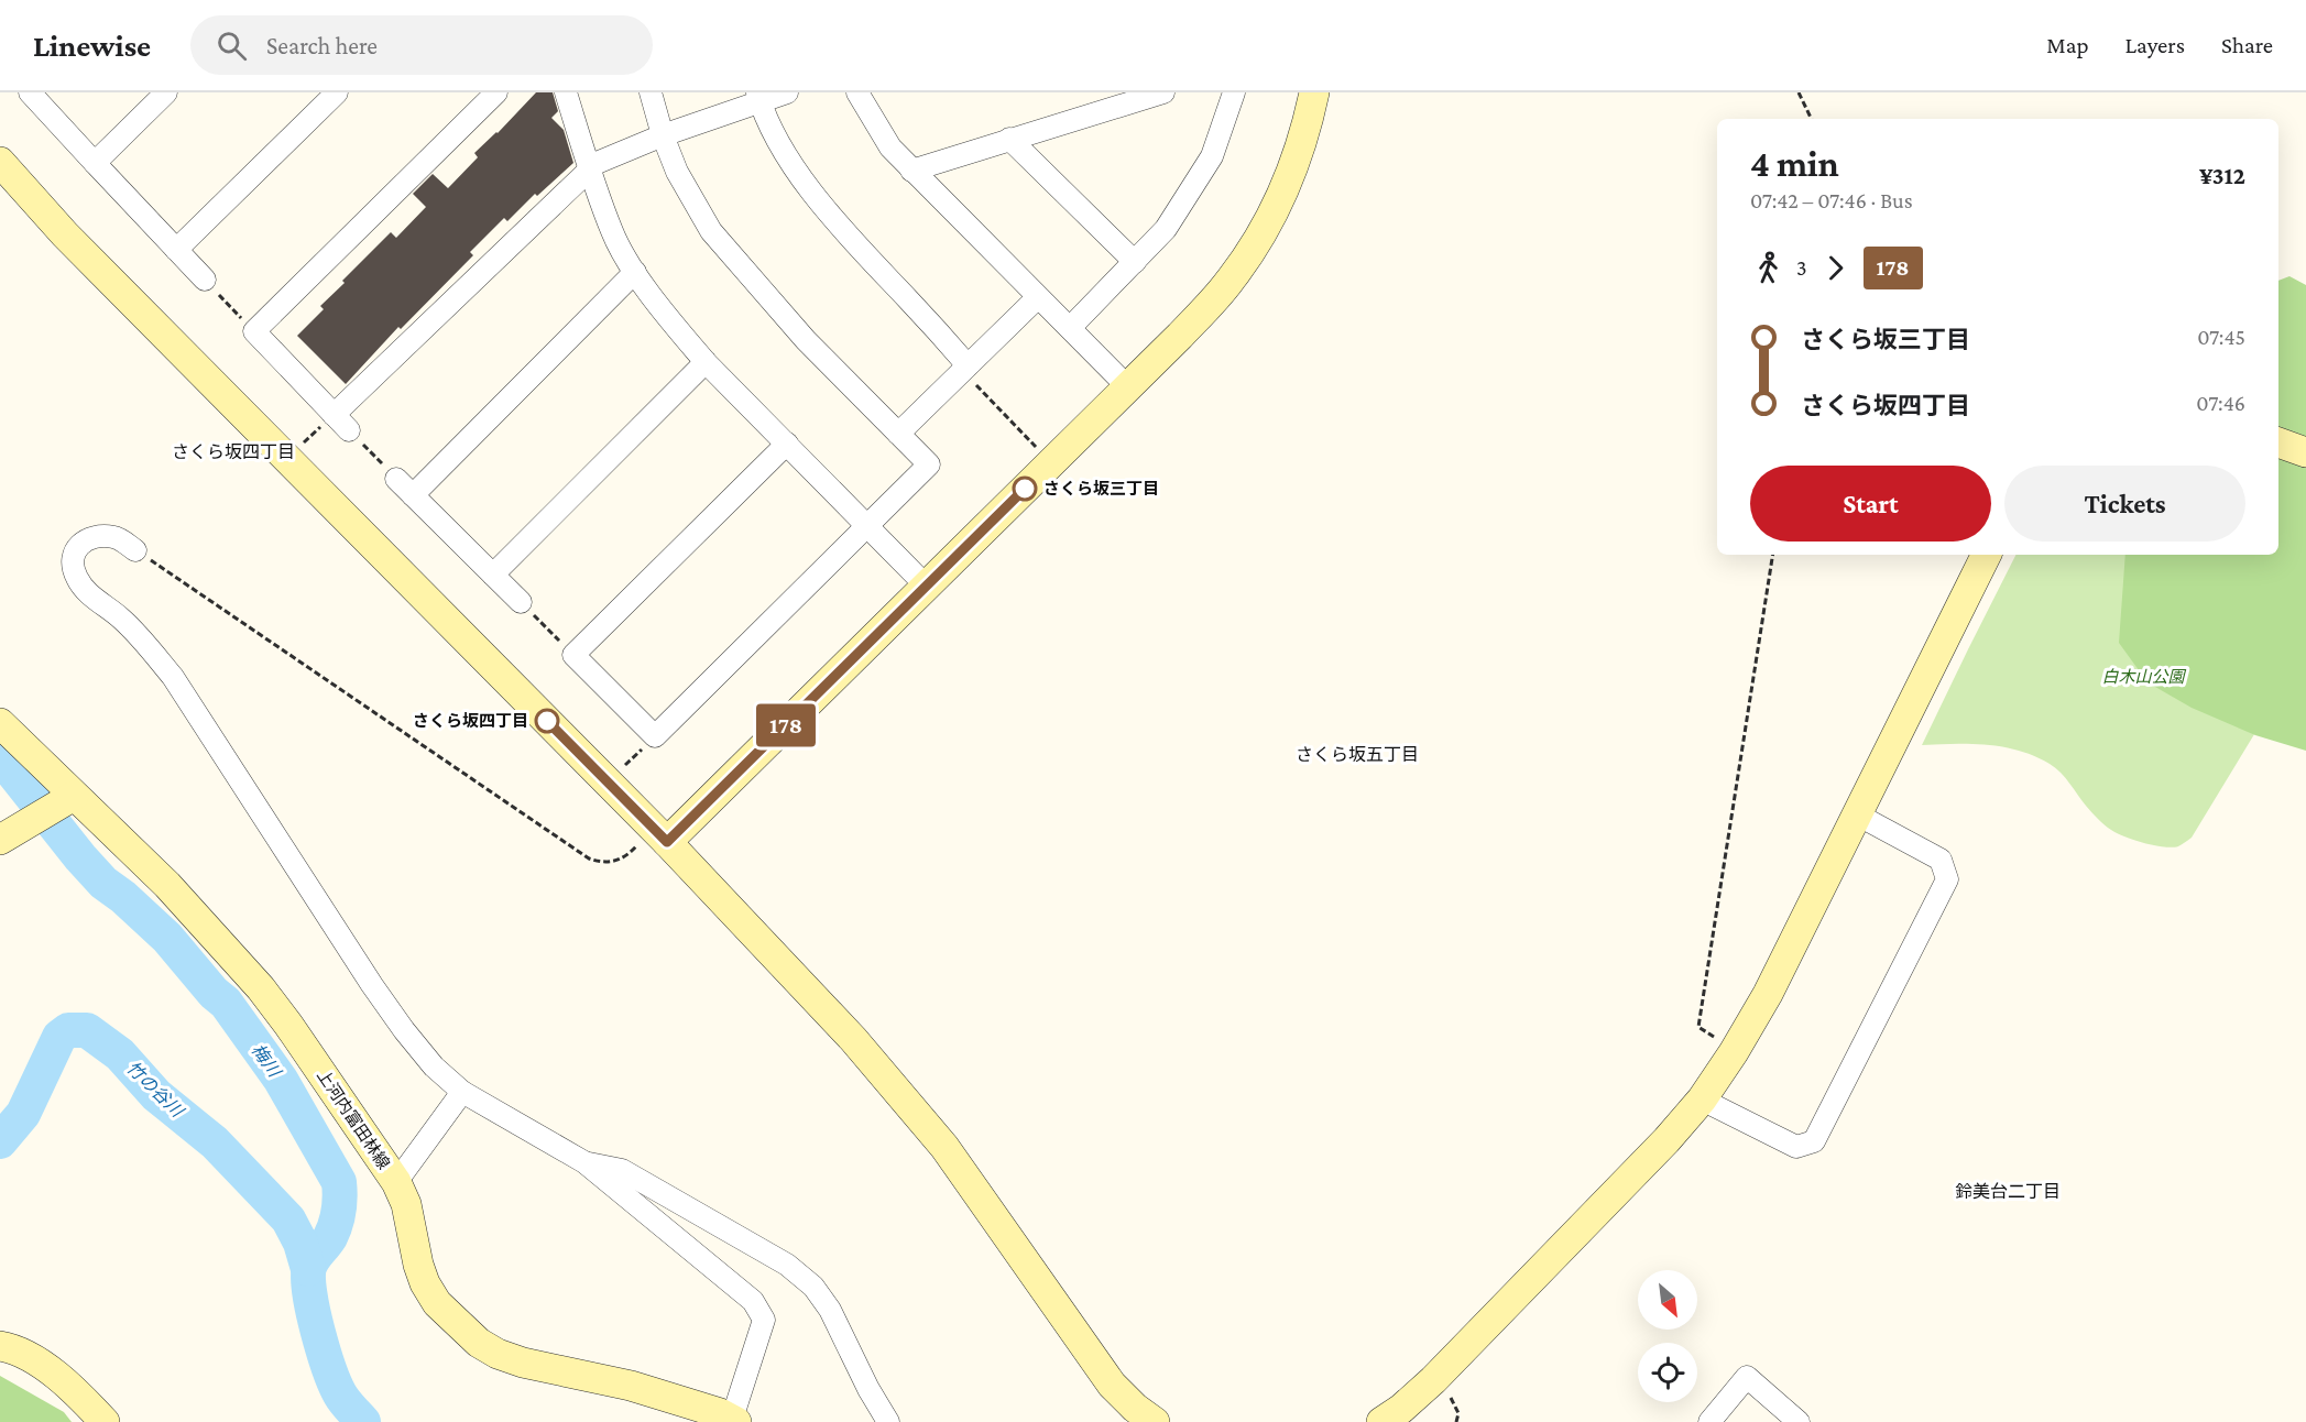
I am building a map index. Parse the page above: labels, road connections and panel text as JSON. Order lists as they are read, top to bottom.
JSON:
{
  "streets": {
    "street": ["上河内富田林線"]
  },
  "districts": ["さくら坂四丁目", "さくら坂五丁目", "鈴美台二丁目"],
  "water": ["梅川", "竹の谷川"],
  "parks": ["白木山公園"],
  "places": ["さくら坂三丁目", "さくら坂四丁目"],
  "lines": ["bus line 178"],
  "north": "bottom right",
  "page": {
    "header": "Linewise",
    "search": "Search here",
    "nav": ["Map", "Layers", "Share"],
    "on_map": "178",
    "heading": ["4 min", "07:42 – 07:46 · Bus", "¥312"],
    "legs": ["3", "178"],
    "list": [
      {
        "name": "さくら坂三丁目",
        "value": "07:45"
      },
      {
        "name": "さくら坂四丁目",
        "value": "07:46"
      }
    ],
    "buttons": ["Start", "Tickets"]
  }
}
